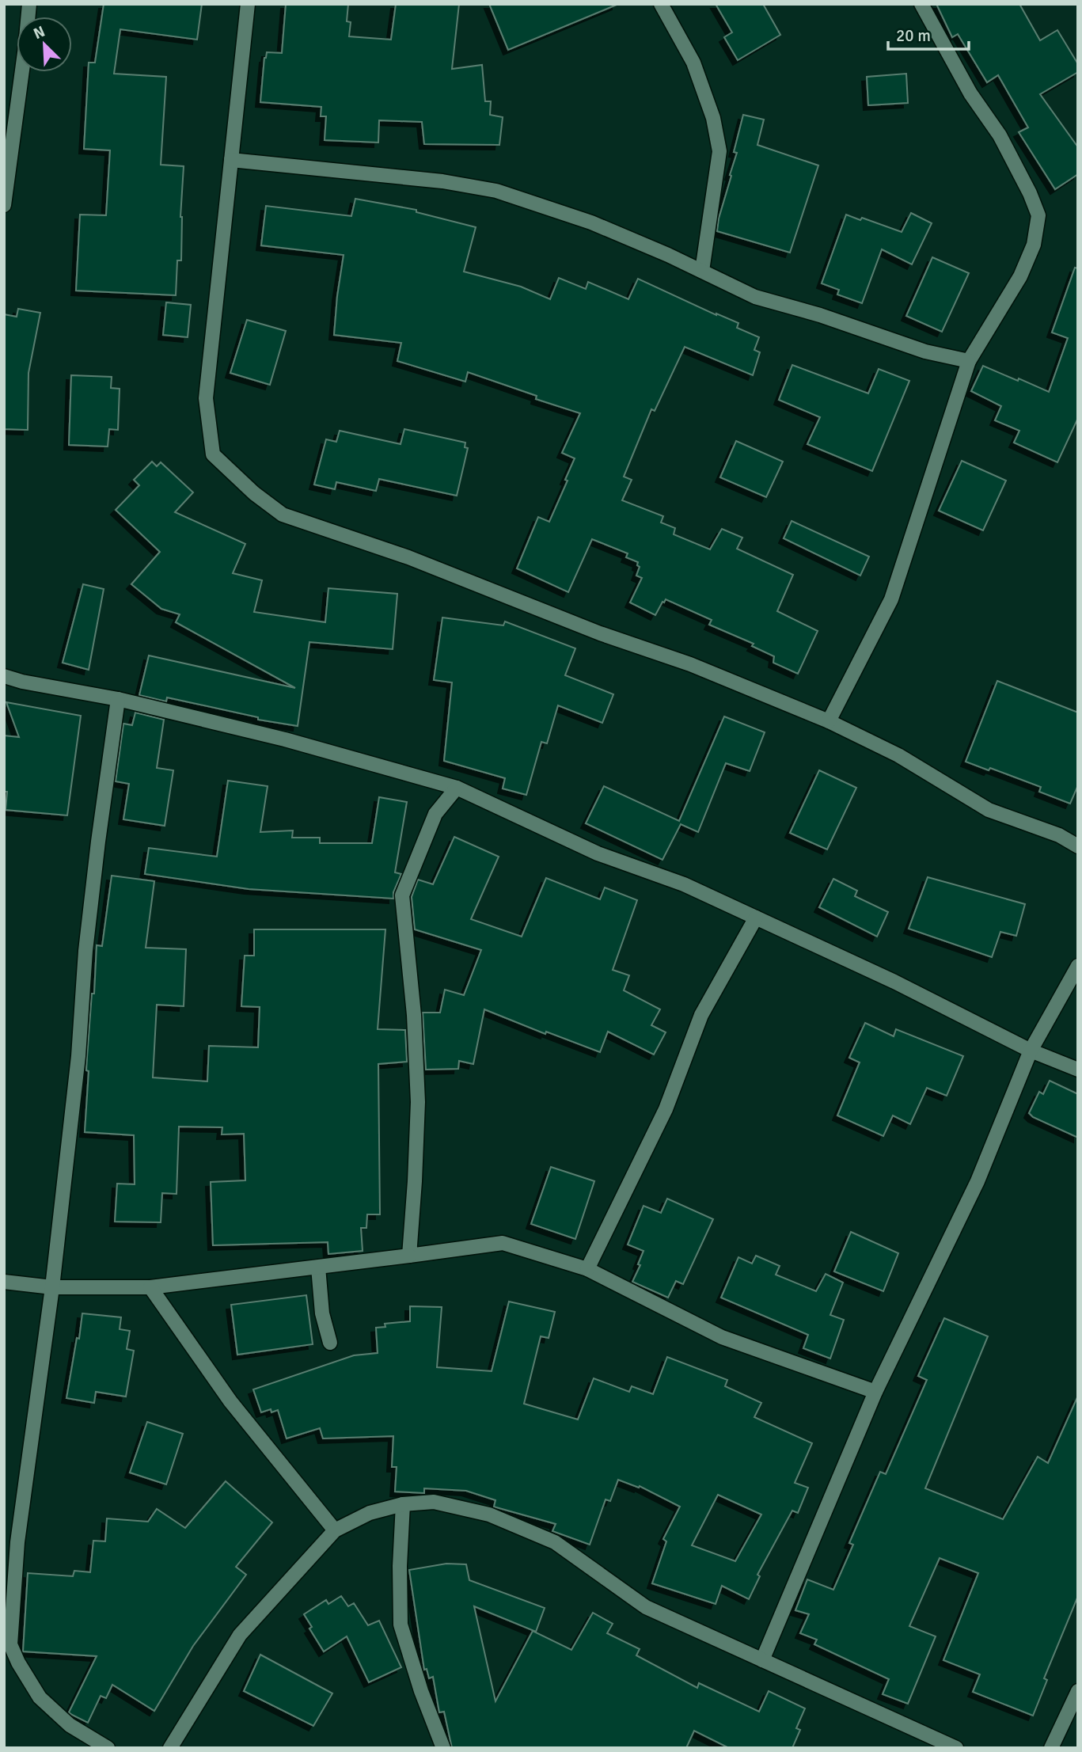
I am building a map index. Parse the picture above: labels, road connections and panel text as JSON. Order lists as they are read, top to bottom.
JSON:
{
  "scale_bar": "20 m",
  "north": "top left"
}
